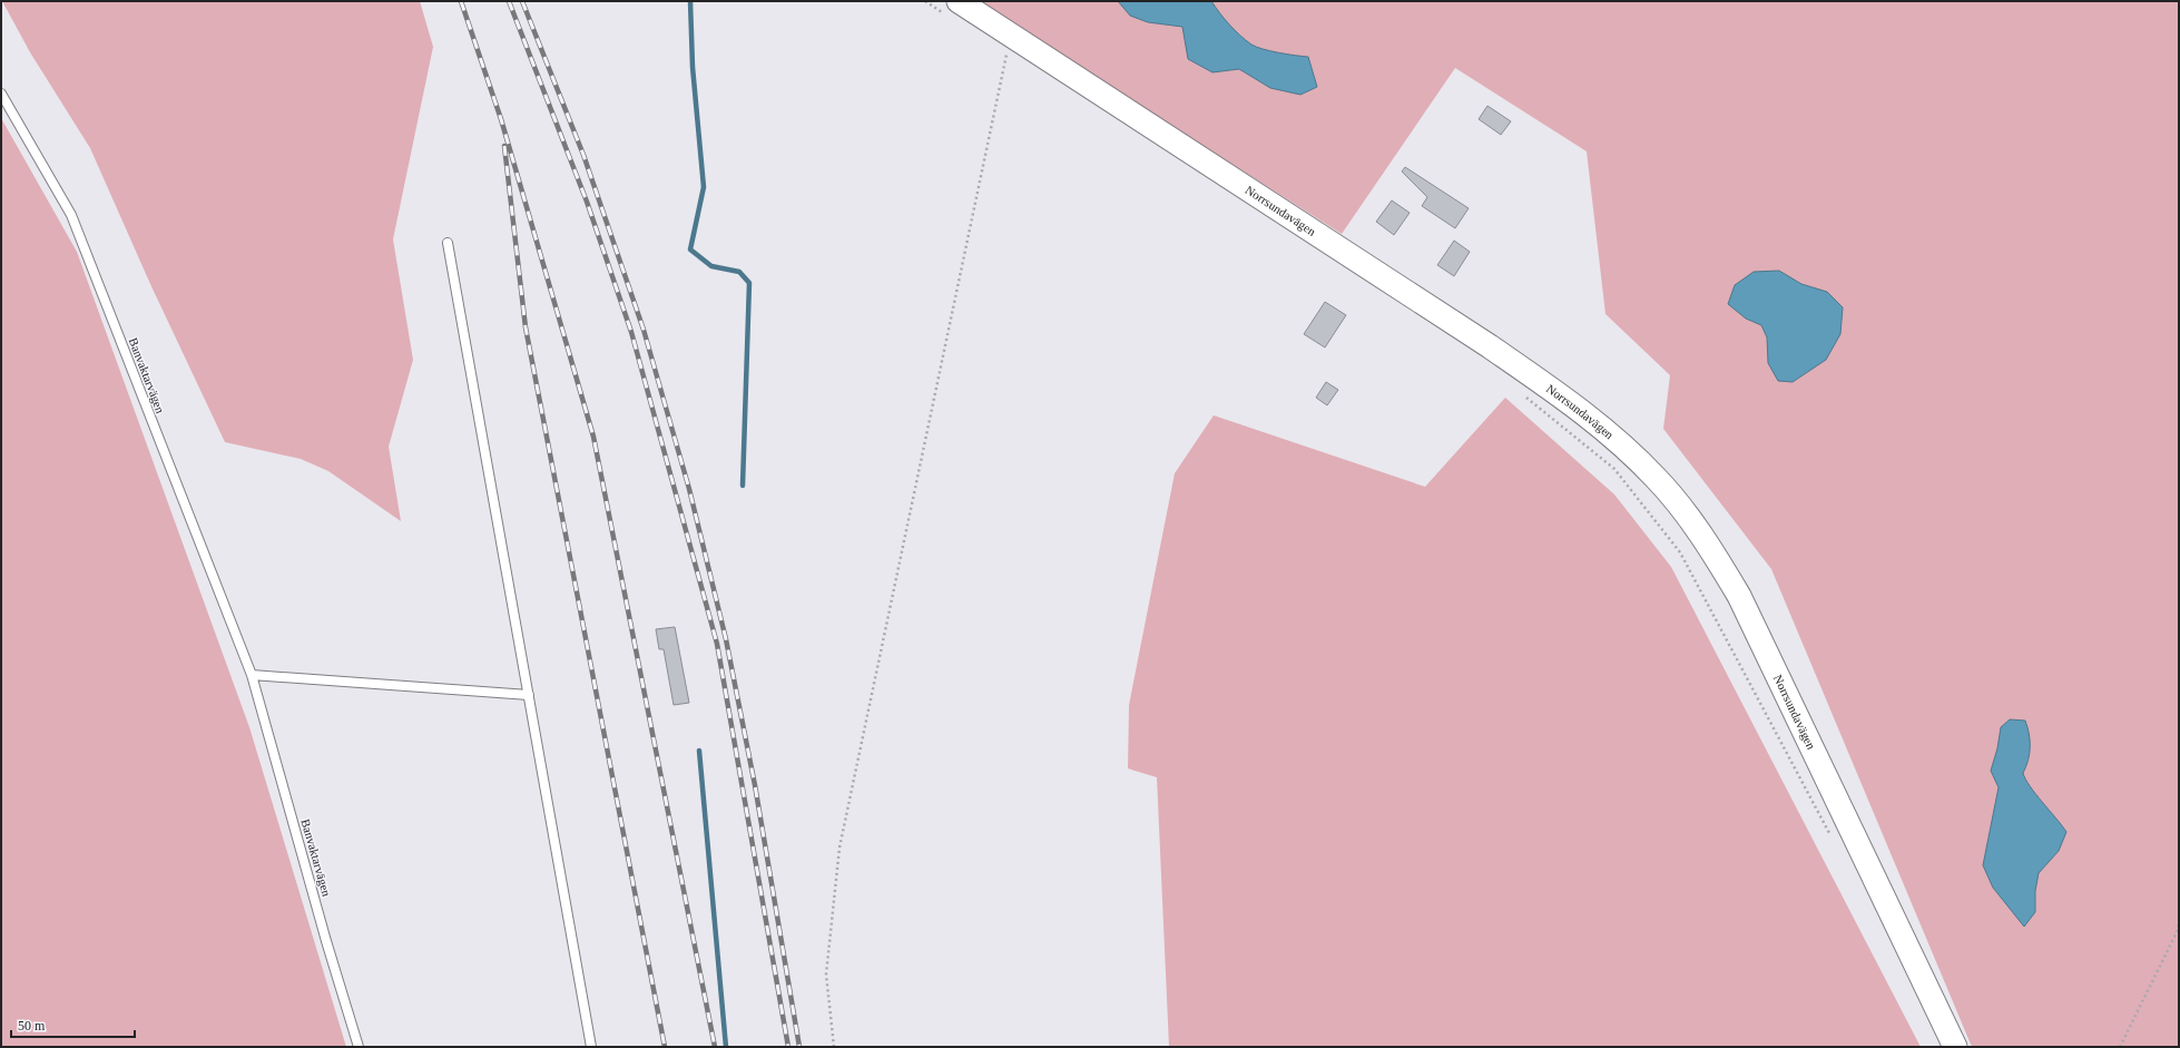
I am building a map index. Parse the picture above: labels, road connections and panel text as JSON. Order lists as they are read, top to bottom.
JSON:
{
  "streets": {
    "street": ["Norrsundavägen"],
    "lane": ["Banvaktarvägen"]
  },
  "scale_bar": "50 m"
}
